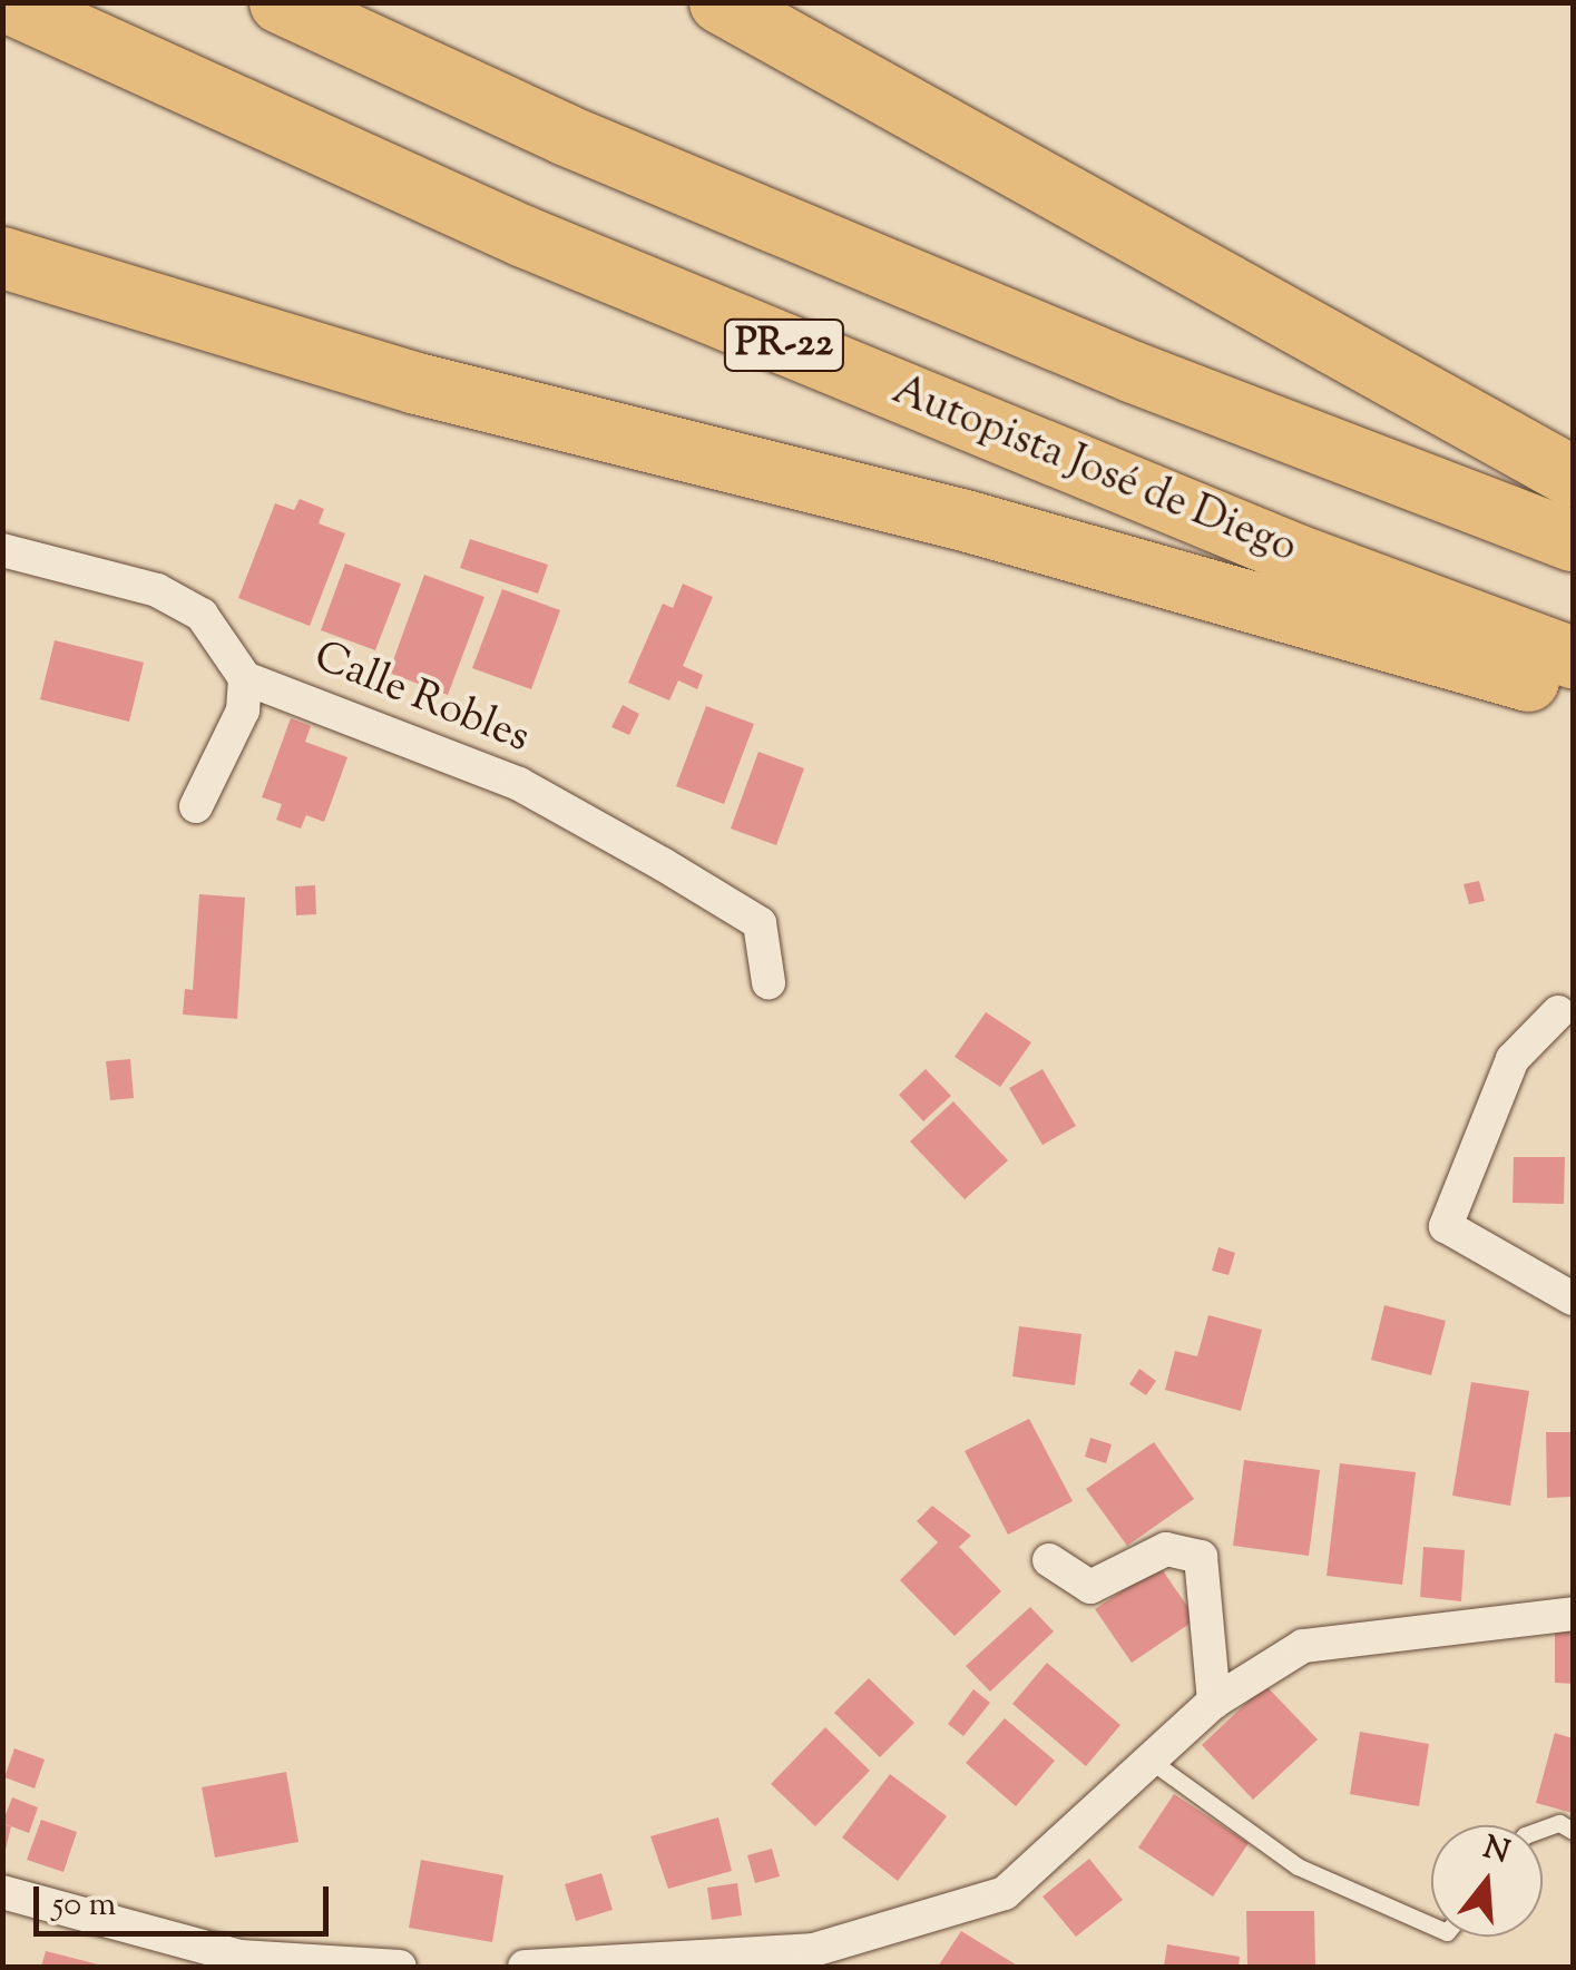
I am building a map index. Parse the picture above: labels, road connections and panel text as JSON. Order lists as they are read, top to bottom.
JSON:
{
  "streets": {
    "highway": ["PR-22", "Autopista José de Diego"],
    "street": ["Calle Robles"]
  },
  "scale_bar": "50 m",
  "north": "top"
}
